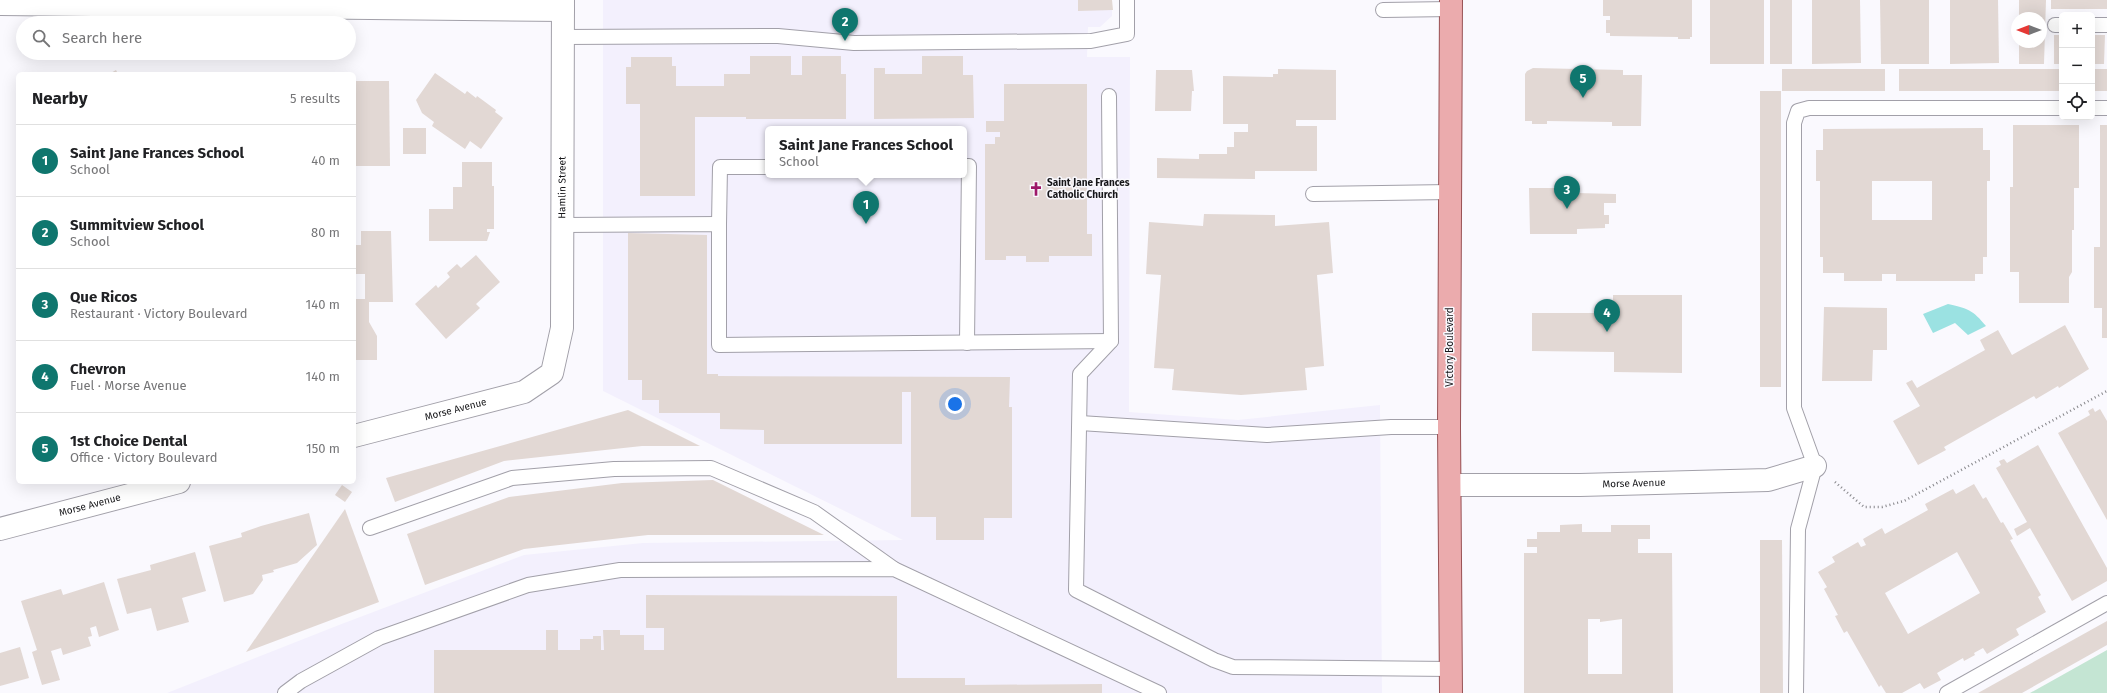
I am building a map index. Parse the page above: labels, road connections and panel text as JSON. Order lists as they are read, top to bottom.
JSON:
{
  "streets": {
    "main road": ["Victory Boulevard"],
    "street": ["Hamlin Street", "Morse Avenue"]
  },
  "crossings": [
    ["Hamlin Street", "Morse Avenue"],
    ["Victory Boulevard", "Morse Avenue"]
  ],
  "places": {
    "church": ["Saint Jane Frances Catholic Church"]
  },
  "north": "left",
  "page": {
    "pins": [
      "2",
      "5",
      "3",
      "1",
      "4"
    ],
    "map_buttons": ["+", "−"],
    "search": "Search here",
    "heading": ["Nearby", "5 results"],
    "list": [
      {
        "mark": "1",
        "name": "Saint Jane Frances School",
        "note": "School",
        "value": "40 m"
      },
      {
        "mark": "2",
        "name": "Summitview School",
        "note": "School",
        "value": "80 m"
      },
      {
        "mark": "3",
        "name": "Que Ricos",
        "note": "Restaurant · Victory Boulevard",
        "value": "140 m"
      },
      {
        "mark": "4",
        "name": "Chevron",
        "note": "Fuel · Morse Avenue",
        "value": "140 m"
      },
      {
        "mark": "5",
        "name": "1st Choice Dental",
        "note": "Office · Victory Boulevard",
        "value": "150 m"
      }
    ],
    "popup": ["Saint Jane Frances School", "School"]
  }
}
